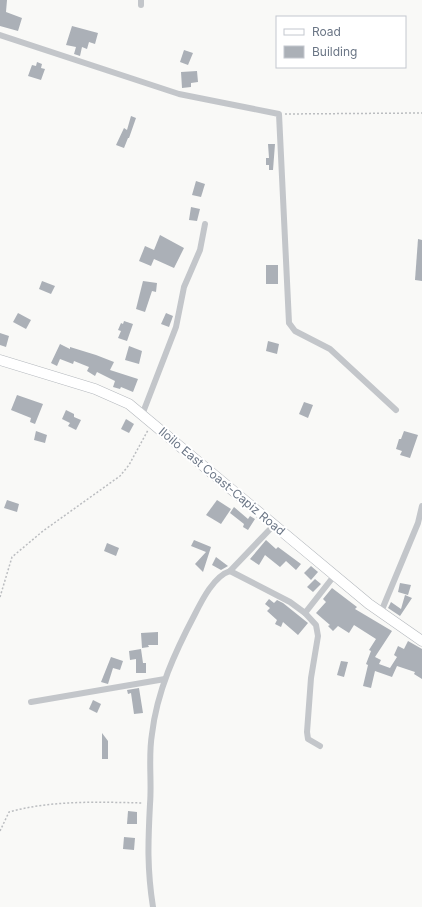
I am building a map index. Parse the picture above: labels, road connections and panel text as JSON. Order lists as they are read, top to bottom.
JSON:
{
  "streets": {
    "main road": ["Iloilo East Coast-Capiz Road"]
  },
  "legend": ["Road", "Building"]
}
